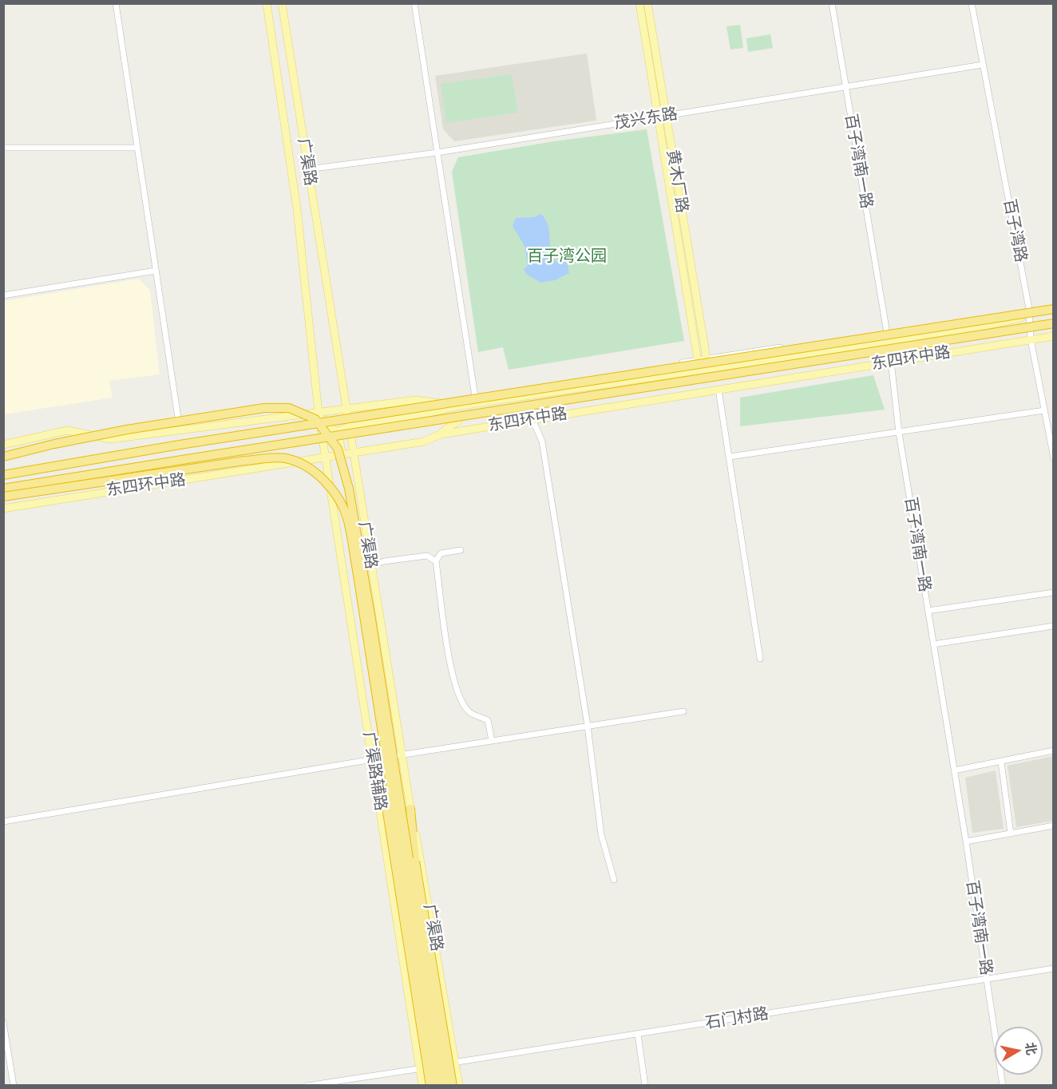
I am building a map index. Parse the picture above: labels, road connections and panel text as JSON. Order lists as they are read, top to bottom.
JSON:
{
  "streets": {
    "highway": ["广渠路", "东四环中路"],
    "main road": ["黄木厂路", "广渠路辅路"],
    "street": [
      "茂兴东路",
      "百子湾南一路",
      "百子湾路",
      "石门村路"
    ]
  },
  "crossings": [
    ["茂兴东路", "百子湾南一路"],
    ["茂兴东路", "广渠路"],
    ["茂兴东路", "黄木厂路"],
    ["茂兴东路", "百子湾路"],
    ["百子湾南一路", "东四环中路"],
    ["百子湾南一路", "石门村路"],
    ["广渠路", "东四环中路"],
    ["广渠路", "广渠路辅路"],
    ["广渠路", "石门村路"],
    ["黄木厂路", "东四环中路"],
    ["百子湾路", "东四环中路"],
    ["东四环中路", "广渠路辅路"],
    ["广渠路辅路", "石门村路"]
  ],
  "parks": ["百子湾公园"],
  "north": "right"
}
